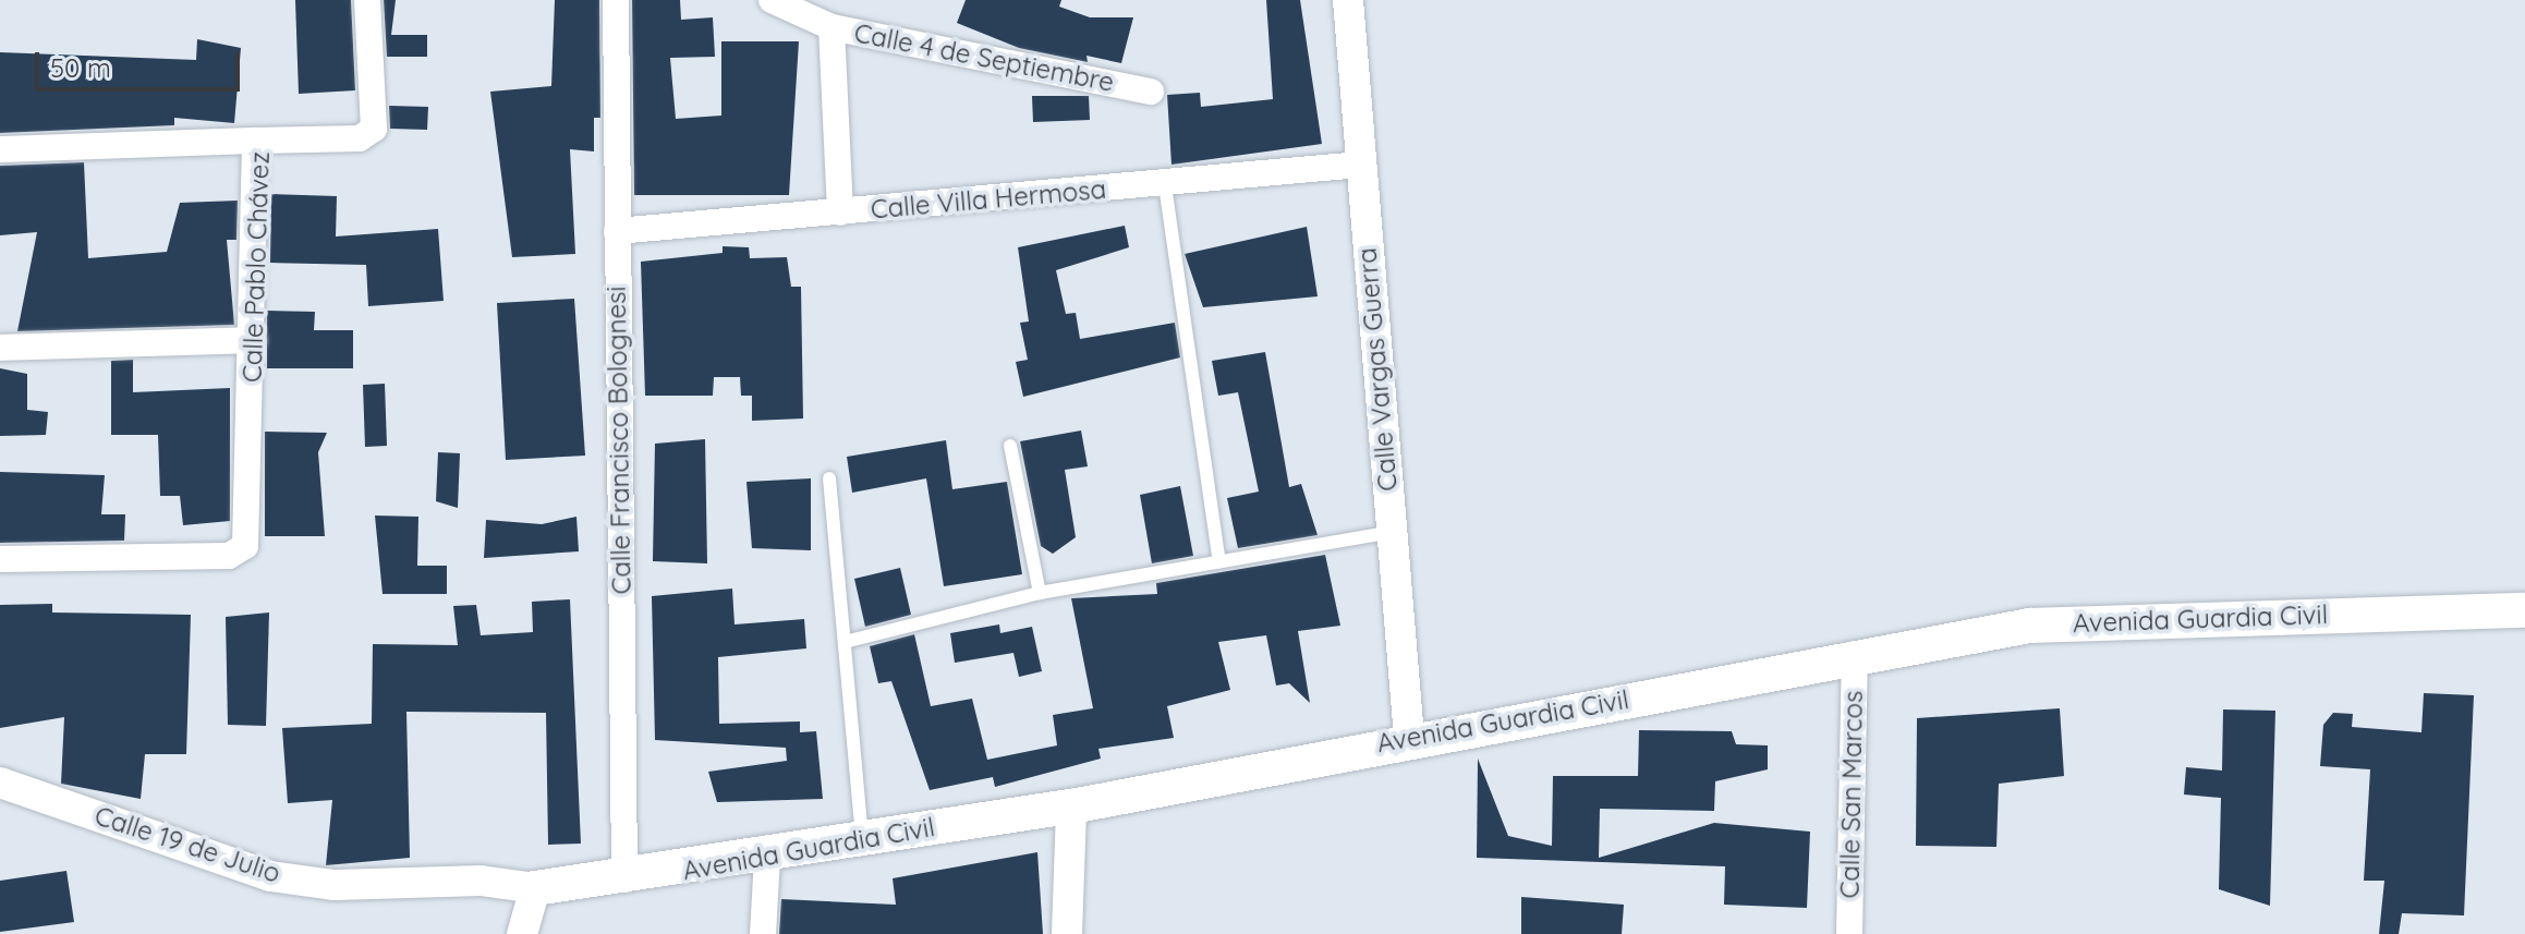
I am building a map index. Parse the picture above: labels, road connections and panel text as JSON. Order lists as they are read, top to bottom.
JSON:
{
  "streets": {
    "main road": ["Avenida Guardia Civil"],
    "street": [
      "Calle 4 de Septiembre",
      "Calle Villa Hermosa",
      "Calle Pablo Chávez",
      "Calle Vargas Guerra",
      "Calle Francisco Bolognesi",
      "Calle San Marcos",
      "Calle 19 de Julio"
    ]
  },
  "crossings": [
    ["Calle Villa Hermosa", "Calle Vargas Guerra"],
    ["Calle Villa Hermosa", "Calle Francisco Bolognesi"],
    ["Calle Vargas Guerra", "Avenida Guardia Civil"],
    ["Calle Francisco Bolognesi", "Avenida Guardia Civil"],
    ["Avenida Guardia Civil", "Calle San Marcos"],
    ["Avenida Guardia Civil", "Calle 19 de Julio"]
  ],
  "scale_bar": "50 m"
}
